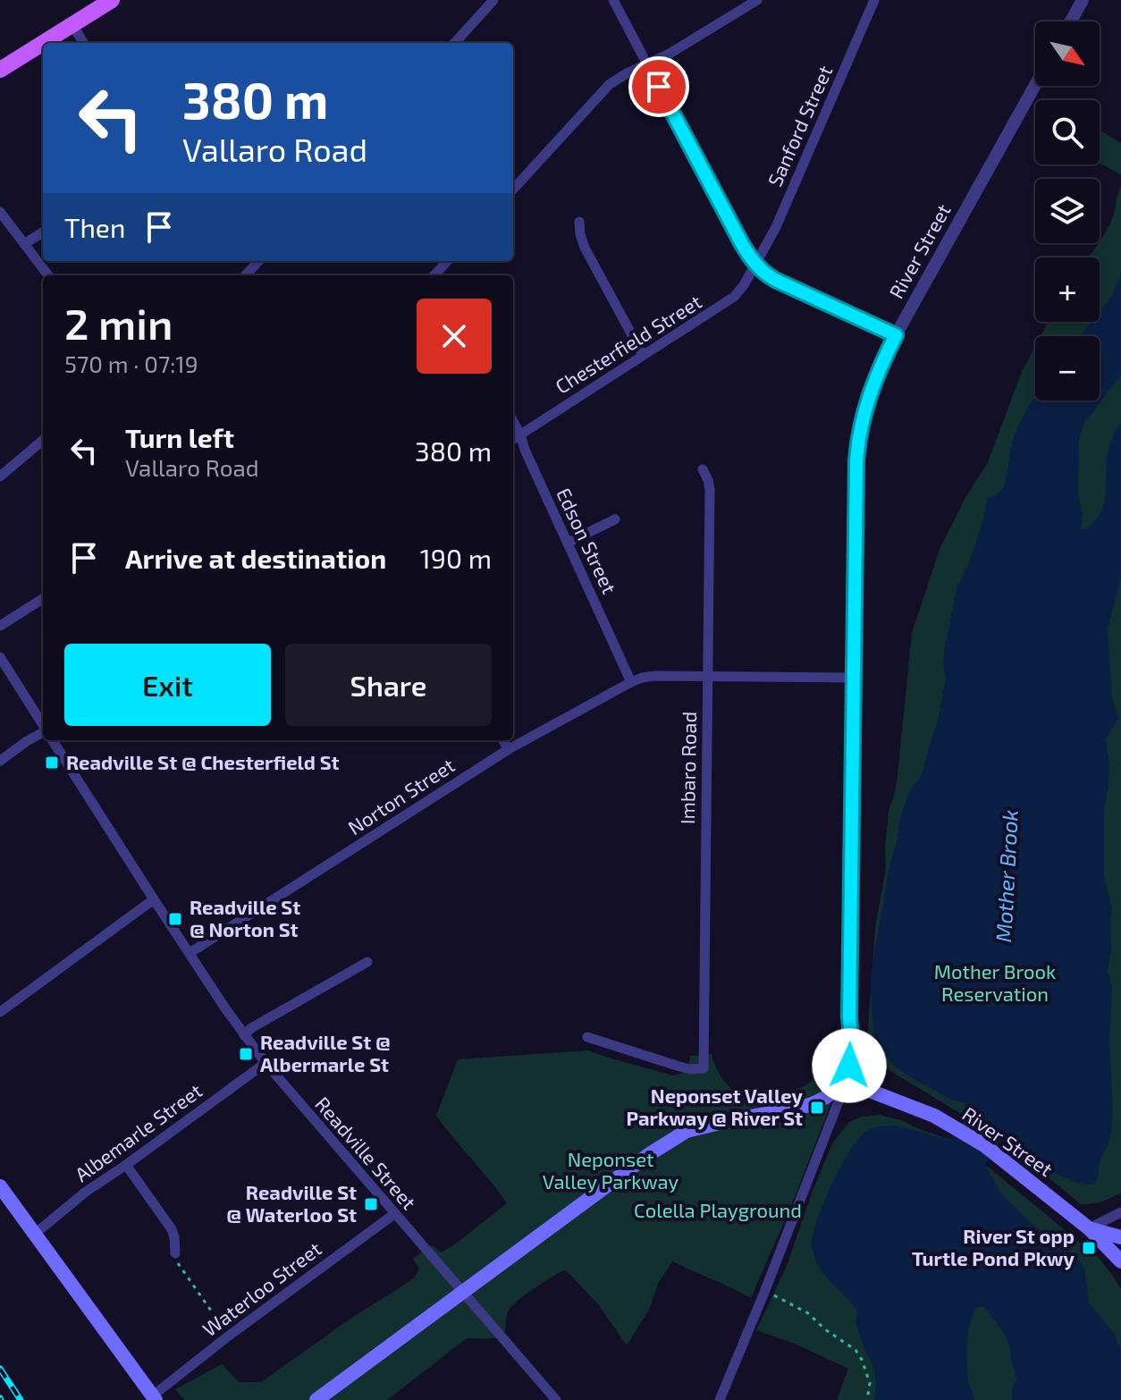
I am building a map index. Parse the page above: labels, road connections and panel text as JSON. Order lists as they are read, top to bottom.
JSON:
{
  "streets": {
    "main road": ["River Street"],
    "street": [
      "Sanford Street",
      "Chesterfield Street",
      "Edson Street",
      "Imbaro Road",
      "Norton Street",
      "Albemarle Street",
      "Readville Street",
      "Waterloo Street"
    ]
  },
  "crossings": [
    ["Sanford Street", "Chesterfield Street"],
    ["River Street", "Norton Street"],
    ["Chesterfield Street", "Edson Street"],
    ["Edson Street", "Norton Street"],
    ["Imbaro Road", "Norton Street"],
    ["Norton Street", "Readville Street"],
    ["Albemarle Street", "Readville Street"],
    ["Readville Street", "Waterloo Street"]
  ],
  "water": ["Mother Brook"],
  "parks": ["Mother Brook Reservation", "Neponset Valley Parkway", "Colella Playground"],
  "places": {
    "transit": [
      "Readville St @ Chesterfield St",
      "Readville St @ Norton St",
      "Readville St @ Albermarle St",
      "Neponset Valley Parkway @ River St",
      "Readville St @ Waterloo St",
      "River St opp Turtle Pond Pkwy"
    ]
  },
  "north": "bottom right",
  "page": {
    "map_buttons": ["+", "−"],
    "turn": ["380 m", "Vallaro Road"],
    "then": "Then",
    "heading": ["2 min", "570 m · 07:19"],
    "list": [
      {
        "name": "Turn left",
        "note": "Vallaro Road",
        "value": "380 m"
      },
      {
        "name": "Arrive at destination",
        "value": "190 m"
      }
    ],
    "buttons": ["Exit", "Share"]
  }
}
